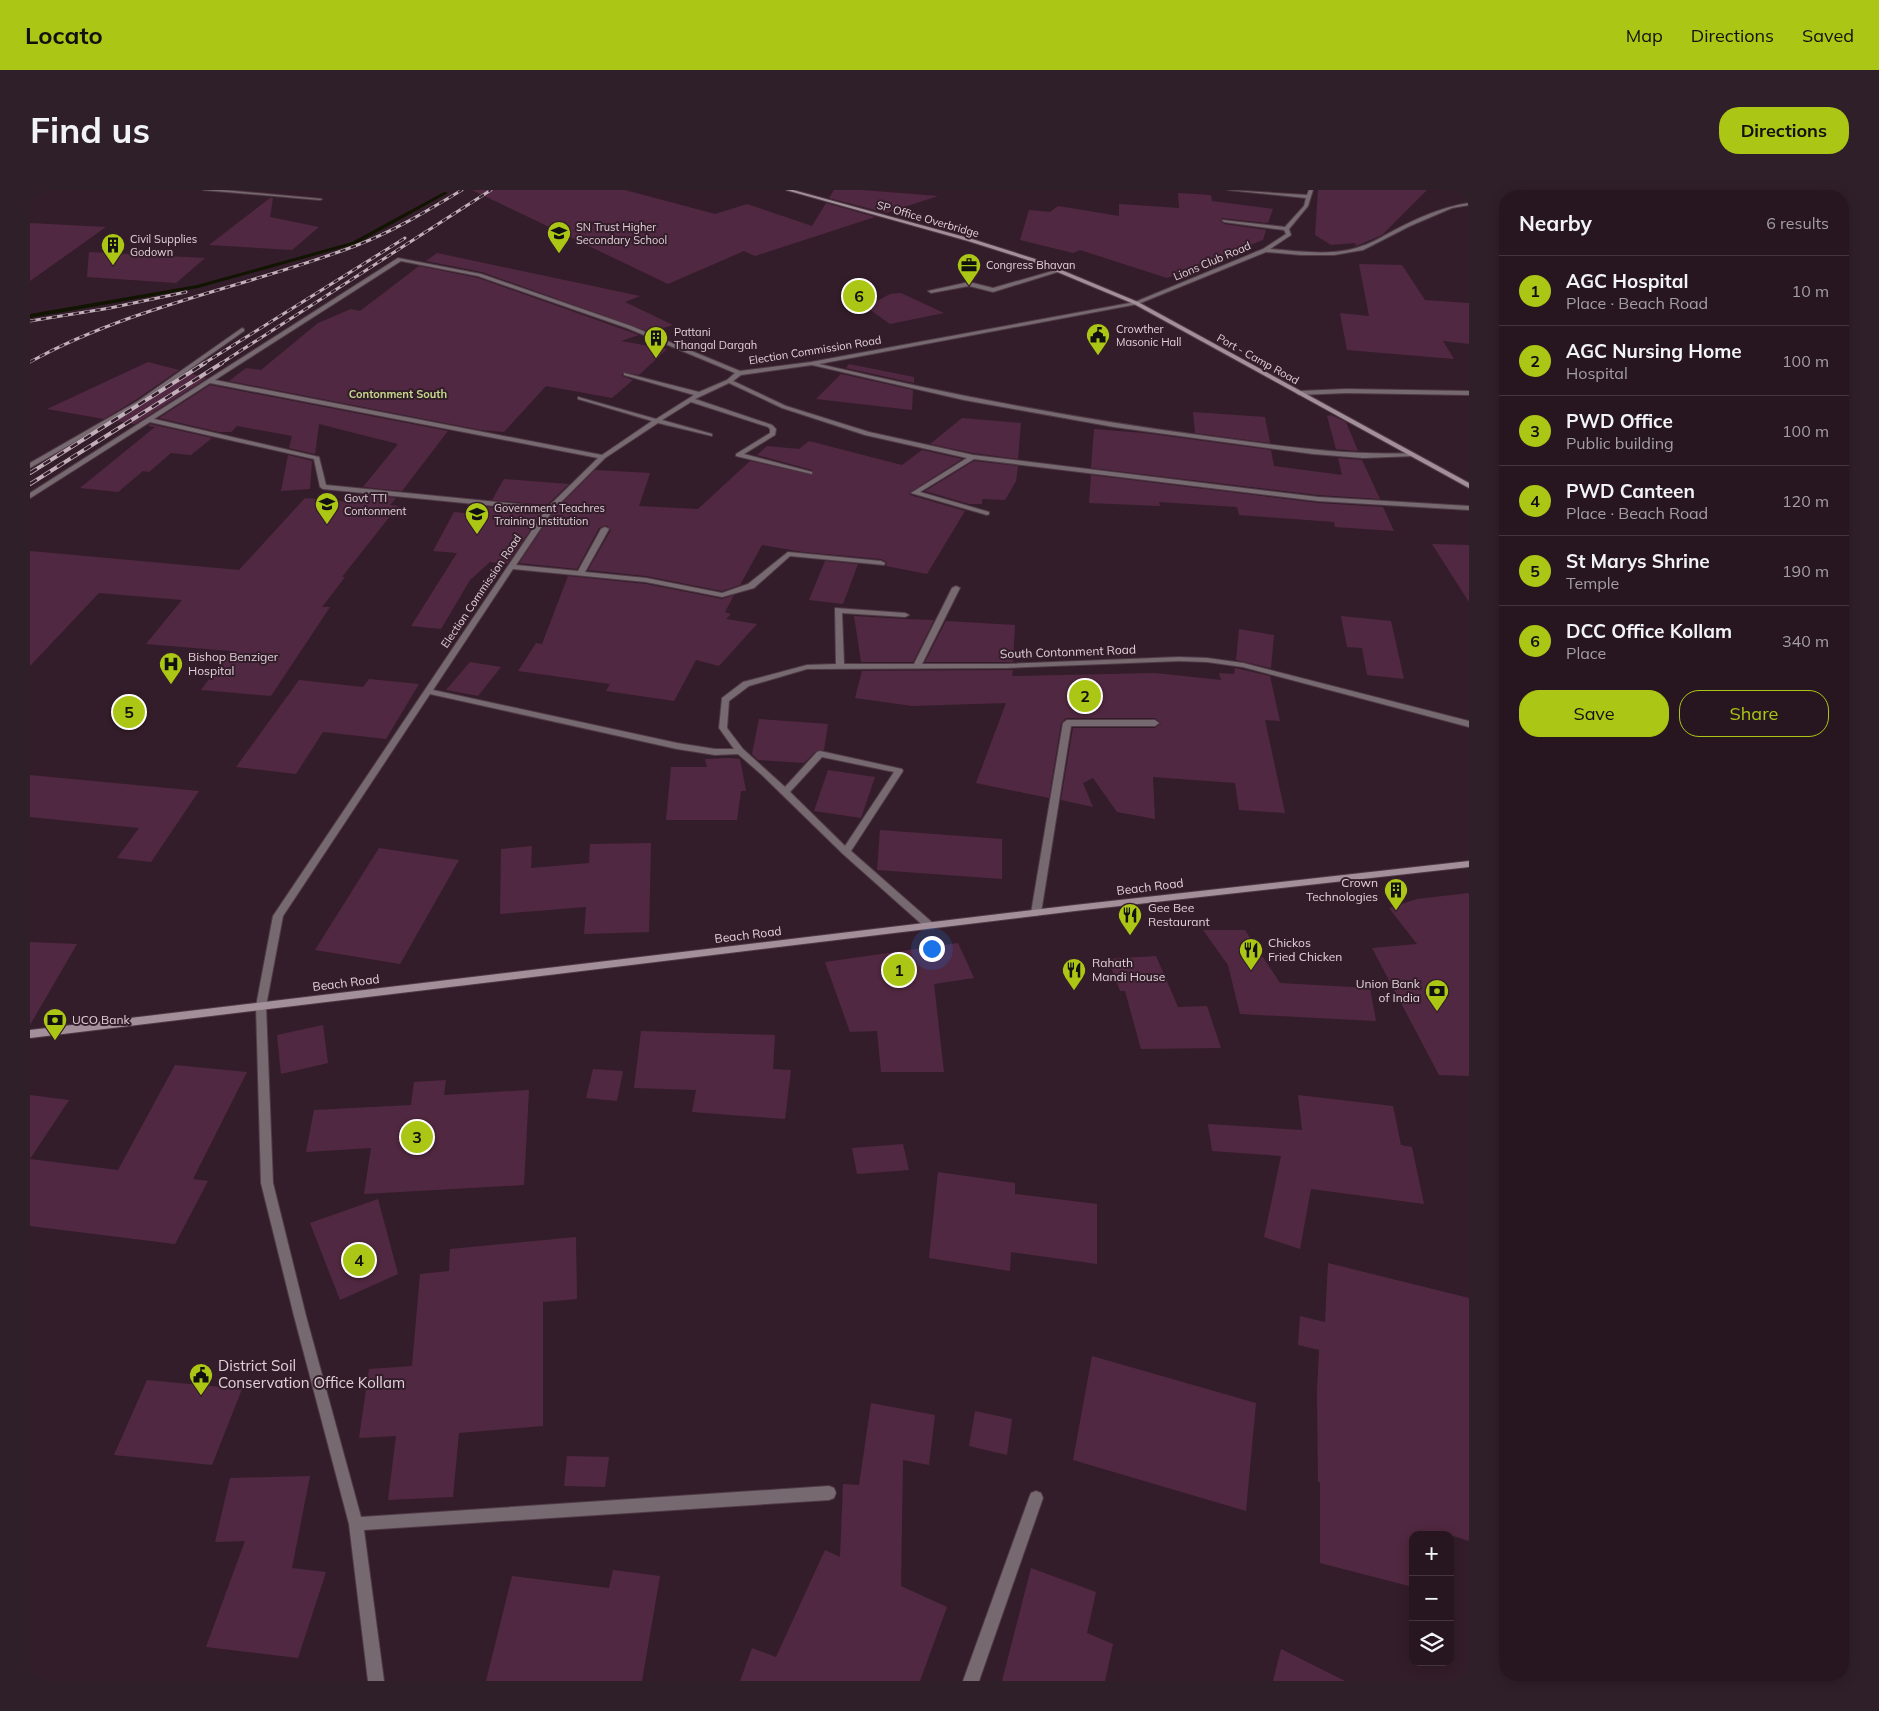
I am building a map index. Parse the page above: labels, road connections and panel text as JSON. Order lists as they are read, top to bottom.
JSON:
{
  "streets": {
    "main road": ["SP Office Overbridge", "Port - Camp Road", "Beach Road"],
    "street": ["Lions Club Road", "Election Commission Road", "South Contonment Road"]
  },
  "crossings": [
    ["SP Office Overbridge", "Port - Camp Road"],
    ["Lions Club Road", "Election Commission Road"],
    ["Lions Club Road", "Port - Camp Road"],
    ["Election Commission Road", "Port - Camp Road"],
    ["Election Commission Road", "Beach Road"],
    ["South Contonment Road", "Beach Road"]
  ],
  "districts": ["Contonment South"],
  "places": {
    "school or university": ["SN Trust Higher Secondary School", "Govt TTI Contonment", "Government Teachres Training Institution"],
    "building": ["Civil Supplies Godown", "Pattani Thangal Dargah", "Crown Technologies"],
    "office": ["Congress Bhavan"],
    "public building": ["Crowther Masonic Hall", "District Soil Conservation Office Kollam"],
    "hospital": ["Bishop Benziger Hospital"],
    "restaurant": ["Gee Bee Restaurant", "Chickos Fried Chicken", "Rahath Mandi House"],
    "bank": ["Union Bank of India", "UCO Bank"]
  },
  "page": {
    "header": "Locato",
    "nav": ["Map", "Directions", "Saved"],
    "buttons": [
      "Directions",
      ["Save", "Share"]
    ],
    "title": "Find us",
    "heading": ["Nearby", "6 results"],
    "list": [
      {
        "mark": "1",
        "name": "AGC Hospital",
        "note": "Place · Beach Road",
        "value": "10 m"
      },
      {
        "mark": "2",
        "name": "AGC Nursing Home",
        "note": "Hospital",
        "value": "100 m"
      },
      {
        "mark": "3",
        "name": "PWD Office",
        "note": "Public building",
        "value": "100 m"
      },
      {
        "mark": "4",
        "name": "PWD Canteen",
        "note": "Place · Beach Road",
        "value": "120 m"
      },
      {
        "mark": "5",
        "name": "St Marys Shrine",
        "note": "Temple",
        "value": "190 m"
      },
      {
        "mark": "6",
        "name": "DCC Office Kollam",
        "note": "Place",
        "value": "340 m"
      }
    ],
    "pins": [
      "6",
      "2",
      "5",
      "1",
      "3",
      "4"
    ],
    "map_buttons": ["+", "−"]
  }
}
